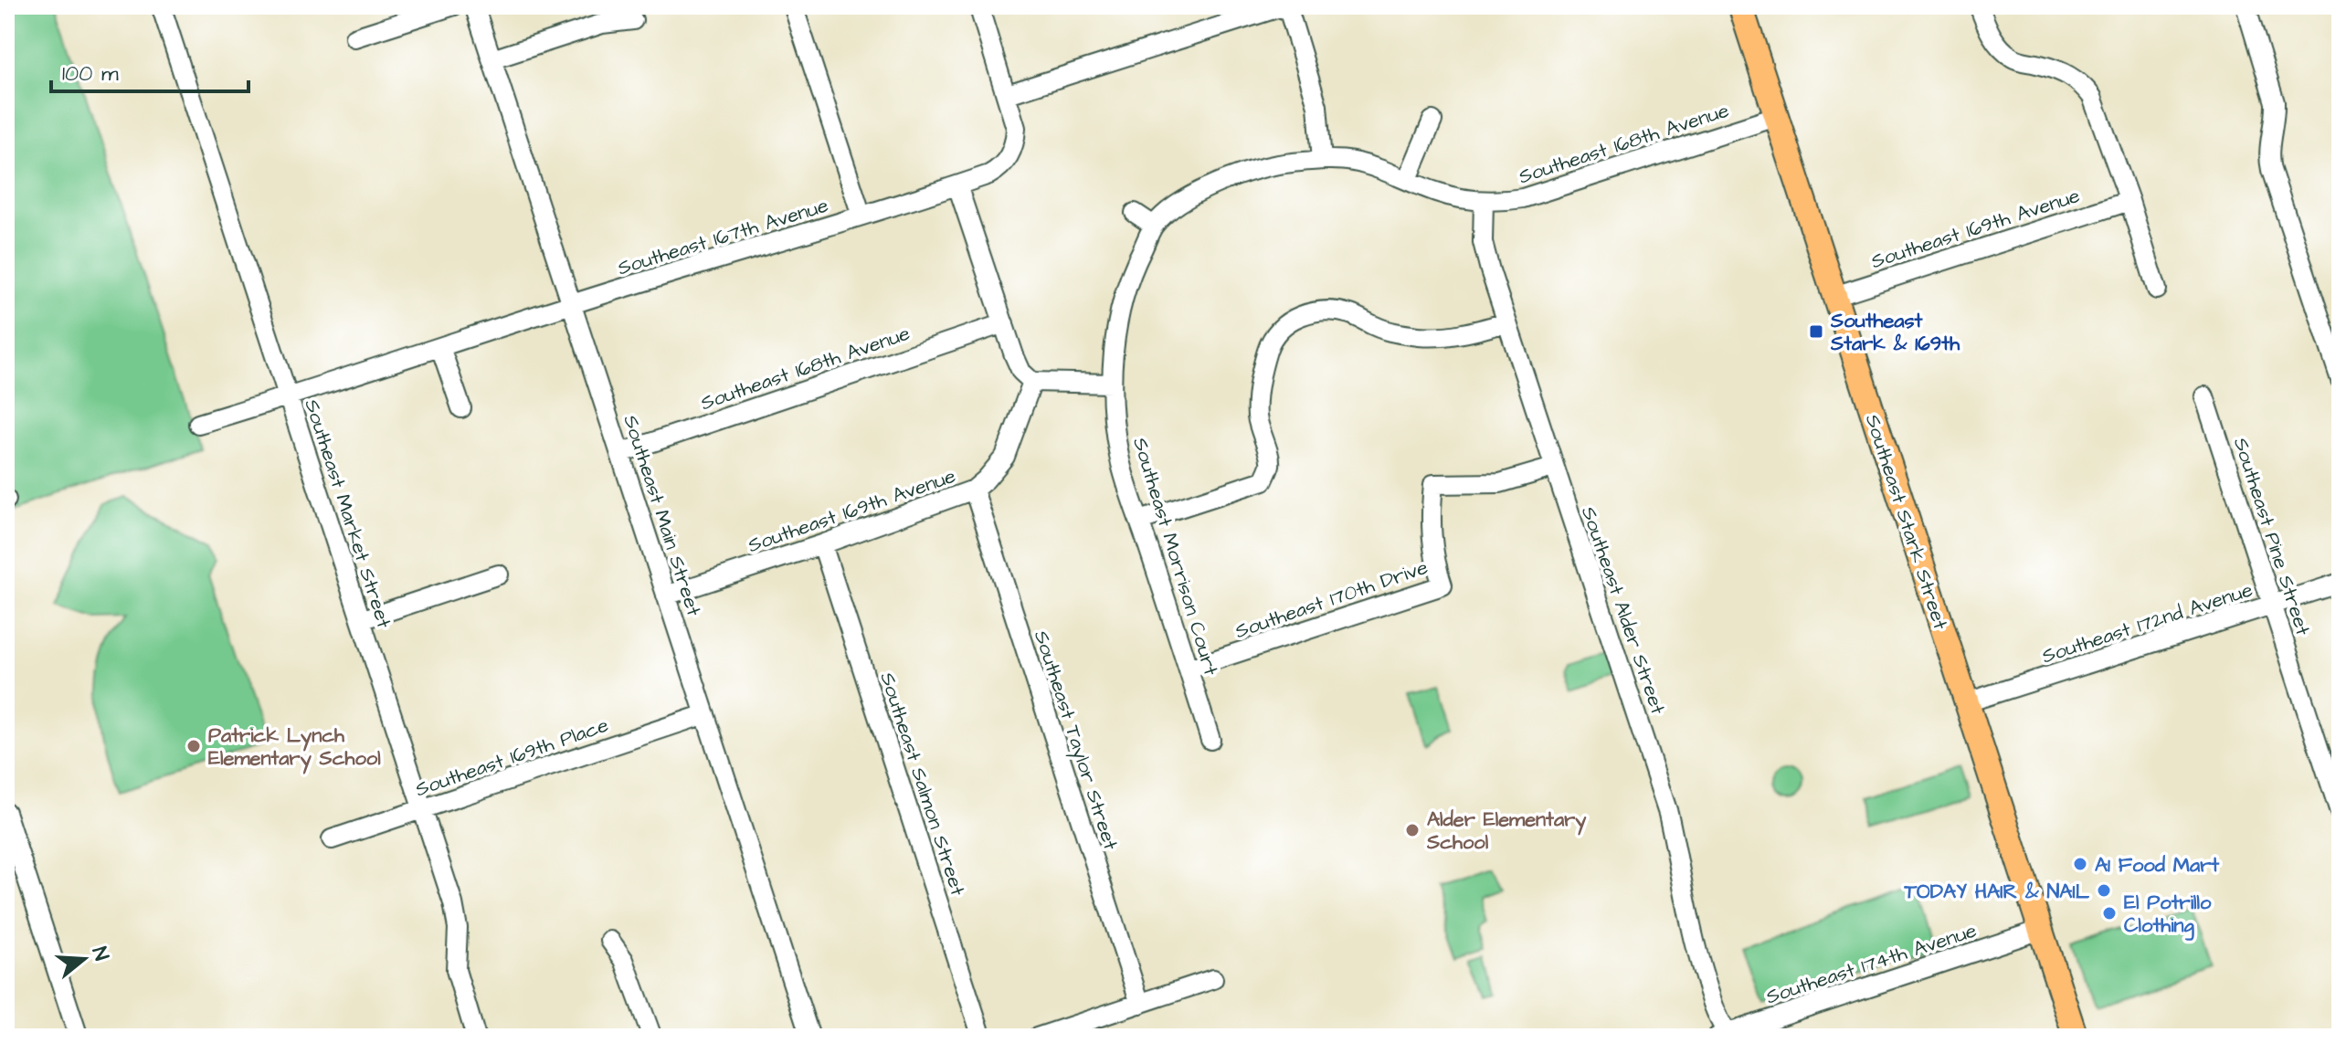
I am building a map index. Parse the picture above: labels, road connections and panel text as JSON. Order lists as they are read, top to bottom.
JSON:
{
  "streets": {
    "main road": ["Southeast Stark Street"],
    "street": [
      "Southeast 168th Avenue",
      "Southeast 169th Avenue",
      "Southeast 167th Avenue",
      "Southeast Market Street",
      "Southeast Main Street",
      "Southeast Pine Street",
      "Southeast Morrison Court",
      "Southeast 170th Drive",
      "Southeast Alder Street",
      "Southeast 172nd Avenue",
      "Southeast Taylor Street",
      "Southeast 169th Place",
      "Southeast Salmon Street",
      "Southeast 174th Avenue"
    ]
  },
  "crossings": [
    ["Southeast 168th Avenue", "Southeast Main Street"],
    ["Southeast 168th Avenue", "Southeast Stark Street"],
    ["Southeast 168th Avenue", "Southeast Morrison Court"],
    ["Southeast 168th Avenue", "Southeast Alder Street"],
    ["Southeast 169th Avenue", "Southeast Main Street"],
    ["Southeast 169th Avenue", "Southeast Stark Street"],
    ["Southeast 169th Avenue", "Southeast Taylor Street"],
    ["Southeast 169th Avenue", "Southeast Salmon Street"],
    ["Southeast 167th Avenue", "Southeast Market Street"],
    ["Southeast 167th Avenue", "Southeast Main Street"],
    ["Southeast Market Street", "Southeast 169th Place"],
    ["Southeast Main Street", "Southeast 169th Place"],
    ["Southeast Stark Street", "Southeast 172nd Avenue"],
    ["Southeast Stark Street", "Southeast 174th Avenue"],
    ["Southeast Pine Street", "Southeast 172nd Avenue"],
    ["Southeast Morrison Court", "Southeast 170th Drive"],
    ["Southeast 170th Drive", "Southeast Alder Street"],
    ["Southeast Alder Street", "Southeast 174th Avenue"]
  ],
  "places": {
    "transit": ["Southeast Stark & 169th"],
    "other": [
      "Patrick Lynch Elementary School",
      "Alder Elementary School",
      "A1 Food Mart",
      "TODAY HAIR & NAIL",
      "El Potrillo Clothing"
    ]
  },
  "scale_bar": "100 m",
  "north": "right"
}
